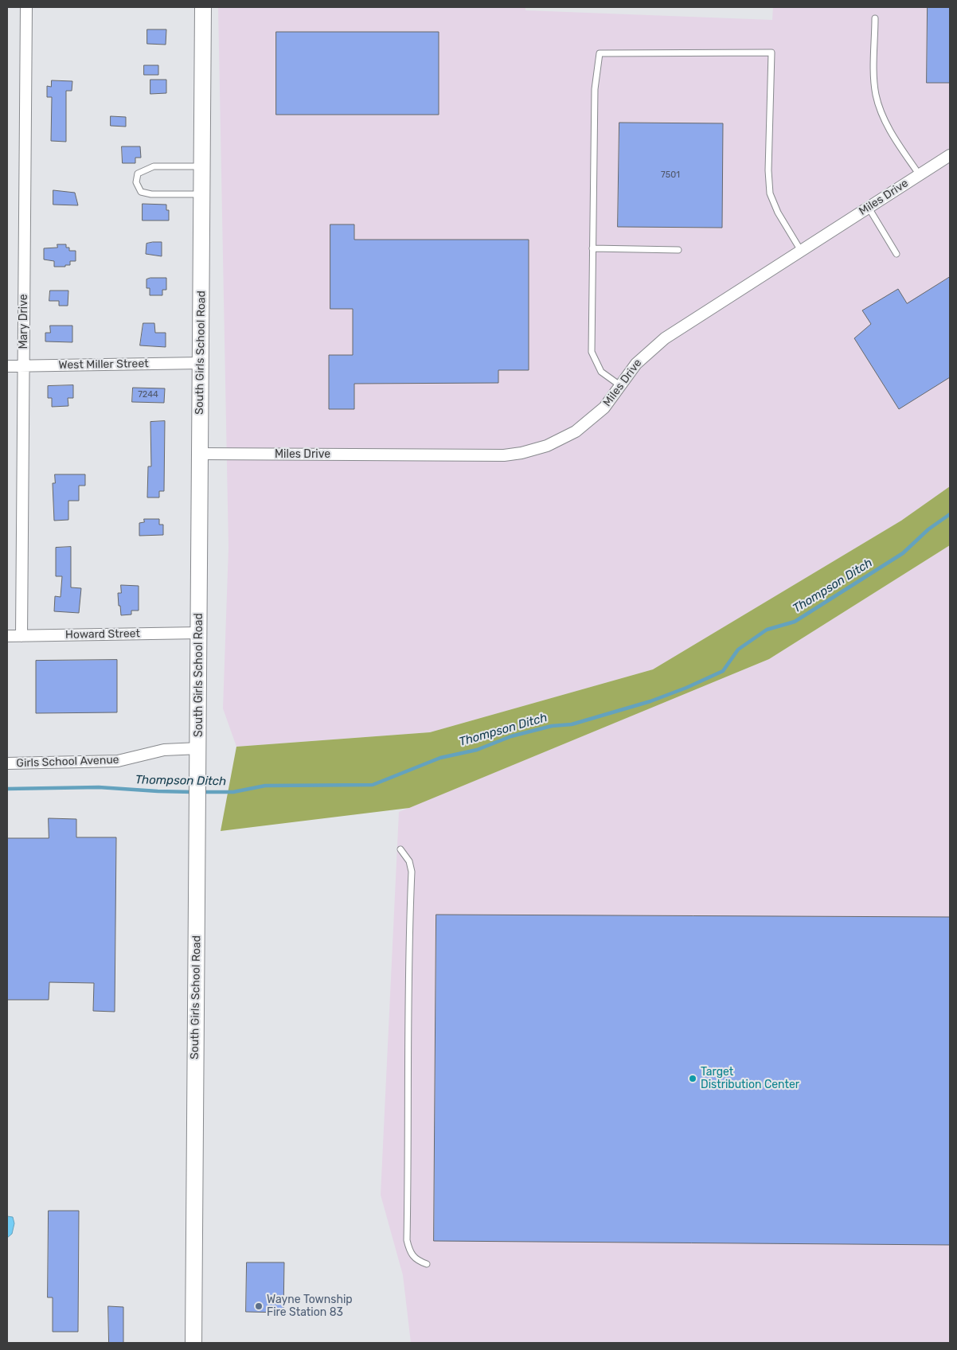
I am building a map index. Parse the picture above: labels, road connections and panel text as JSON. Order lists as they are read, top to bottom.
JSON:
{
  "streets": {
    "main road": ["South Girls School Road"],
    "street": [
      "Miles Drive",
      "Mary Drive",
      "West Miller Street",
      "Howard Street",
      "Girls School Avenue"
    ]
  },
  "crossings": [
    ["Miles Drive", "South Girls School Road"],
    ["Mary Drive", "West Miller Street"],
    ["Mary Drive", "Howard Street"],
    ["South Girls School Road", "West Miller Street"],
    ["South Girls School Road", "Howard Street"],
    ["South Girls School Road", "Girls School Avenue"]
  ],
  "water": ["Thompson Ditch"],
  "places": ["Target Distribution Center", "Wayne Township Fire Station 83"],
  "house_numbers": ["7501", "7244"]
}
